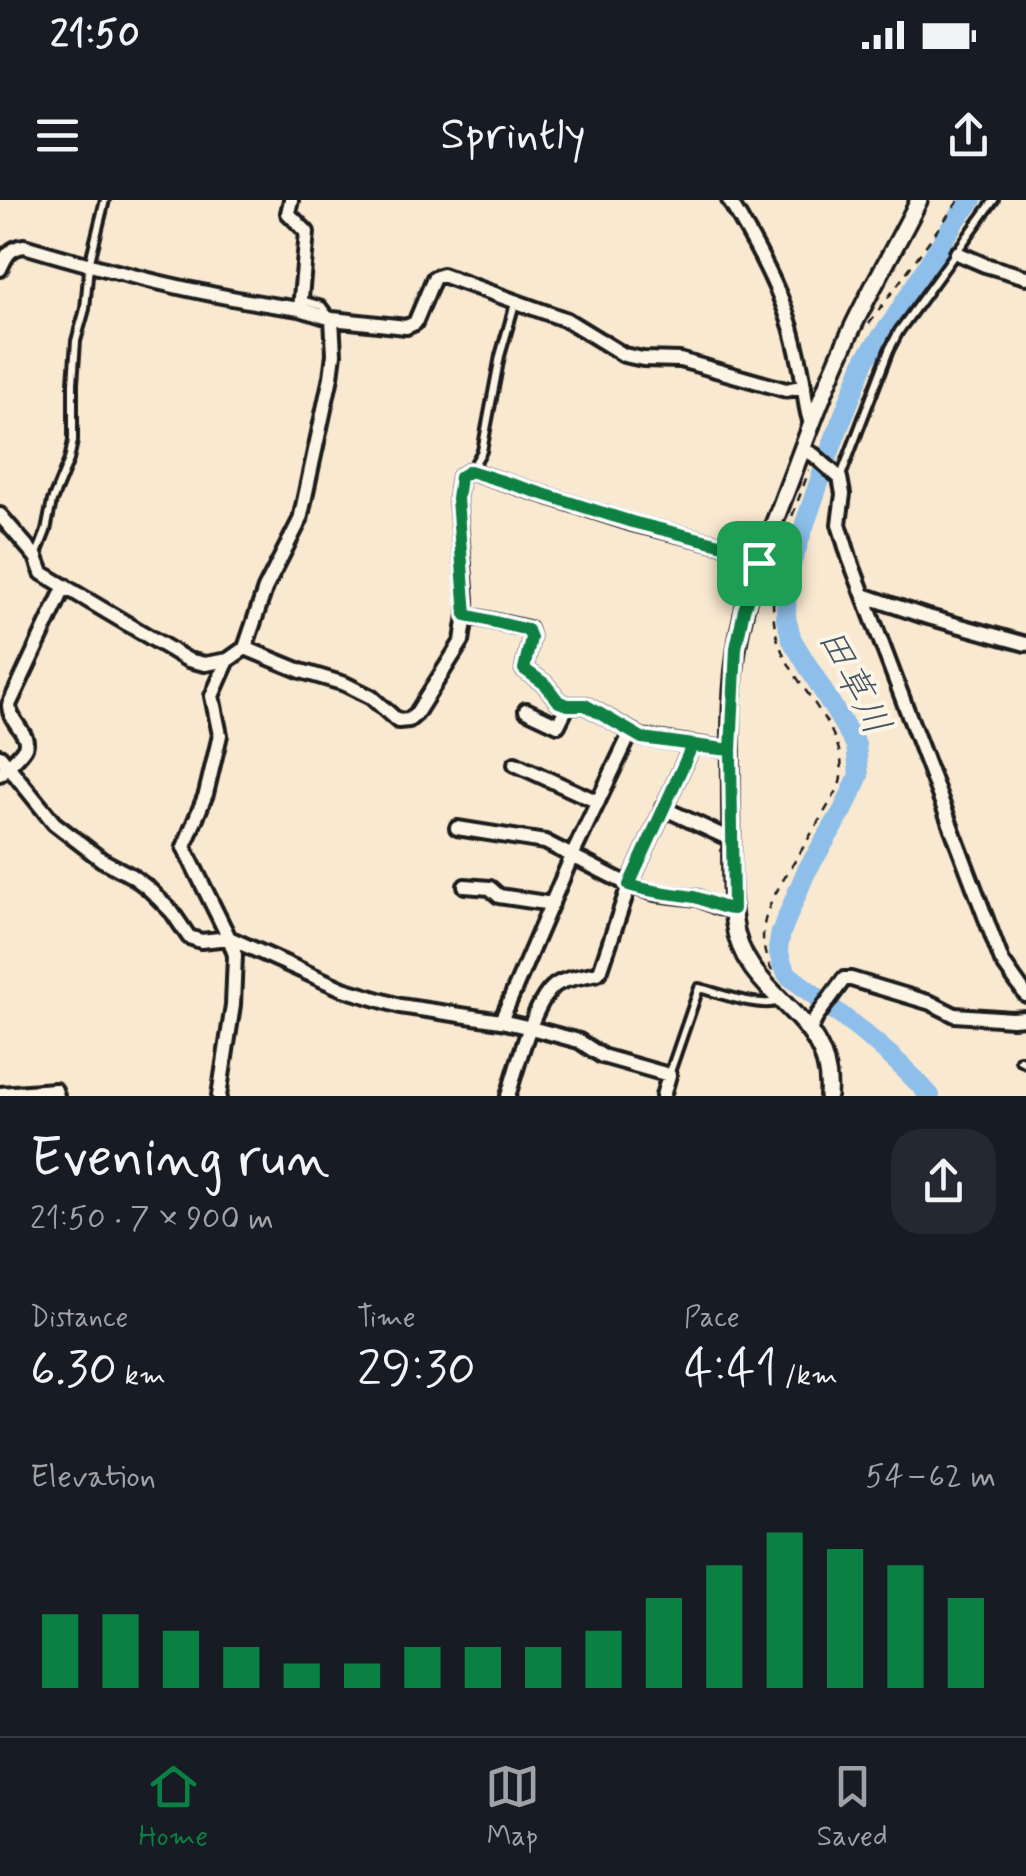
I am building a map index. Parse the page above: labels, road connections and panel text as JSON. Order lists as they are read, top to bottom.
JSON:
{
  "water": ["田草川"],
  "page": {
    "status": "21:50",
    "header": "Sprintly",
    "heading": ["Evening run", "21:50 · 7 × 900 m"],
    "stats": [
      ["Distance", "6.30 km"],
      ["Time", "29:30"],
      ["Pace", "4:41 /km"]
    ],
    "chart": ["Elevation", "54–62 m"],
    "tabs": ["Home", "Map", "Saved"]
  }
}
